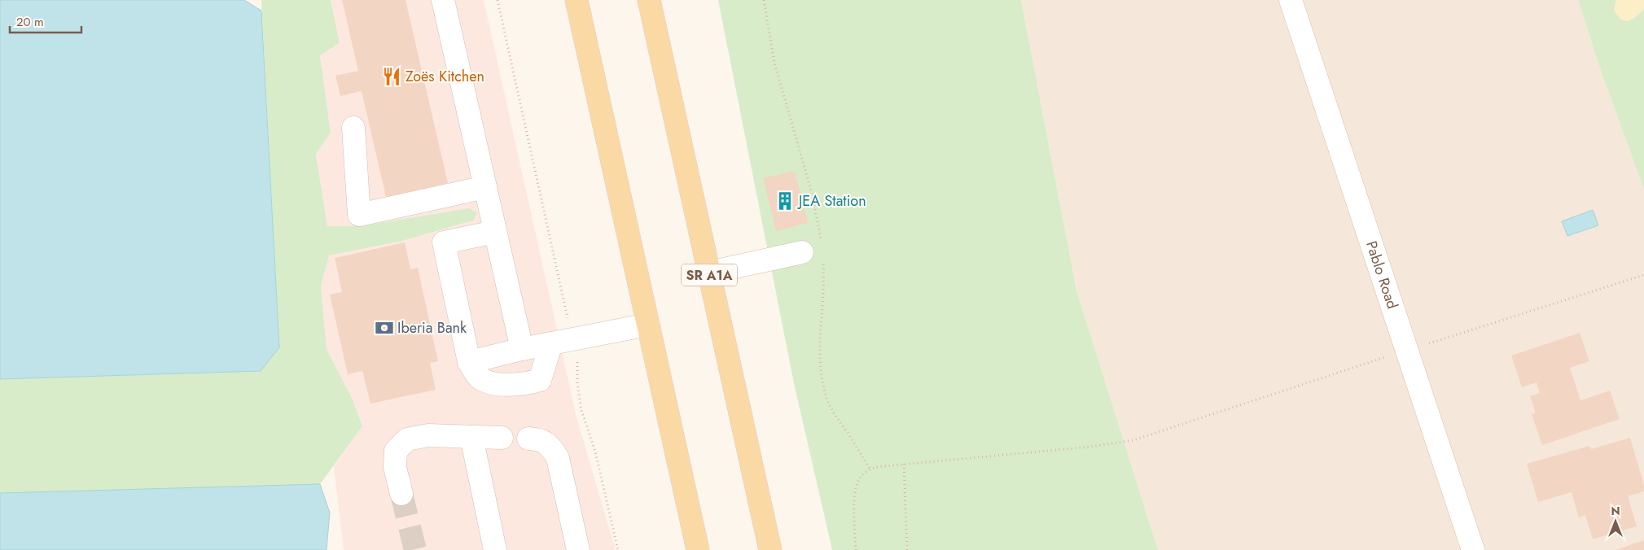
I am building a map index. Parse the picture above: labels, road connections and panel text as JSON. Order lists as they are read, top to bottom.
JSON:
{
  "streets": {
    "main road": ["SR A1A"],
    "street": ["Pablo Road"]
  },
  "places": {
    "restaurant": ["Zoës Kitchen"],
    "building": ["JEA Station"],
    "bank": ["Iberia Bank"]
  },
  "scale_bar": "20 m",
  "north": "top"
}
